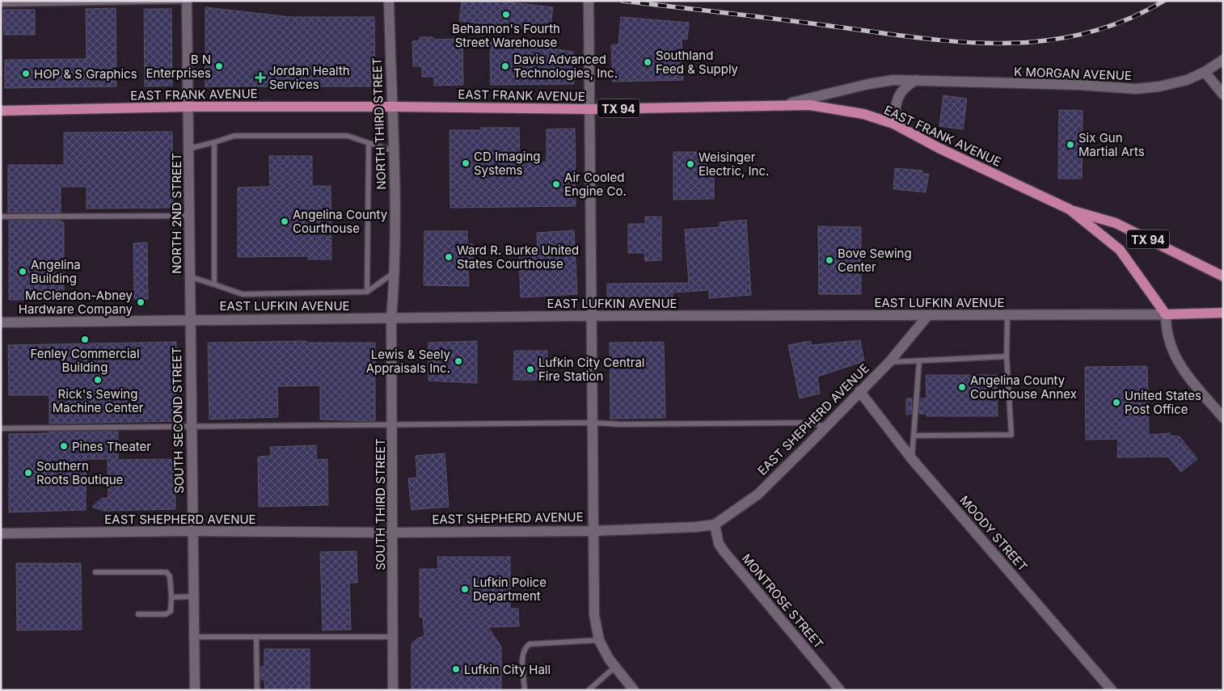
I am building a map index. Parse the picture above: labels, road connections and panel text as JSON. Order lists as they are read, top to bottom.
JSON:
{
  "streets": {
    "main road": ["EAST FRANK AVENUE", "TX 94", "EAST LUFKIN AVENUE"],
    "street": [
      "K MORGAN AVENUE",
      "NORTH THIRD STREET",
      "NORTH 2ND STREET",
      "EAST SHEPHERD AVENUE",
      "SOUTH SECOND STREET",
      "SOUTH THIRD STREET",
      "MOODY STREET",
      "MONTROSE STREET"
    ]
  },
  "crossings": [
    ["K MORGAN AVENUE", "EAST FRANK AVENUE"],
    ["EAST FRANK AVENUE", "TX 94"],
    ["EAST FRANK AVENUE", "NORTH THIRD STREET"],
    ["EAST FRANK AVENUE", "NORTH 2ND STREET"],
    ["EAST FRANK AVENUE", "EAST LUFKIN AVENUE"],
    ["NORTH THIRD STREET", "EAST LUFKIN AVENUE"],
    ["NORTH THIRD STREET", "SOUTH THIRD STREET"],
    ["NORTH 2ND STREET", "EAST LUFKIN AVENUE"],
    ["NORTH 2ND STREET", "SOUTH SECOND STREET"],
    ["EAST LUFKIN AVENUE", "EAST SHEPHERD AVENUE"],
    ["EAST LUFKIN AVENUE", "SOUTH SECOND STREET"],
    ["EAST LUFKIN AVENUE", "SOUTH THIRD STREET"],
    ["EAST SHEPHERD AVENUE", "SOUTH SECOND STREET"],
    ["EAST SHEPHERD AVENUE", "SOUTH THIRD STREET"],
    ["EAST SHEPHERD AVENUE", "MOODY STREET"],
    ["EAST SHEPHERD AVENUE", "MONTROSE STREET"]
  ],
  "places": {
    "other": [
      "Behannon's Fourth Street Warehouse",
      "Southland Feed & Supply",
      "B N Enterprises",
      "Davis Advanced Technologies, Inc.",
      "HOP & S Graphics",
      "Six Gun Martial Arts",
      "CD Imaging Systems",
      "Weisinger Electric, Inc.",
      "Air Cooled Engine Co.",
      "Angelina County Courthouse",
      "Ward R. Burke United States Courthouse",
      "Bove Sewing Center",
      "Angelina Building",
      "McClendon-Abney Hardware Company",
      "Fenley Commercial Building",
      "Lewis & Seely Appraisals Inc.",
      "Lufkin City Central Fire Station",
      "Rick's Sewing Machine Center",
      "Angelina County Courthouse Annex",
      "United States Post Office",
      "Pines Theater",
      "Southern Roots Boutique",
      "Lufkin Police Department",
      "Lufkin City Hall"
    ],
    "health": ["Jordan Health Services"]
  }
}
